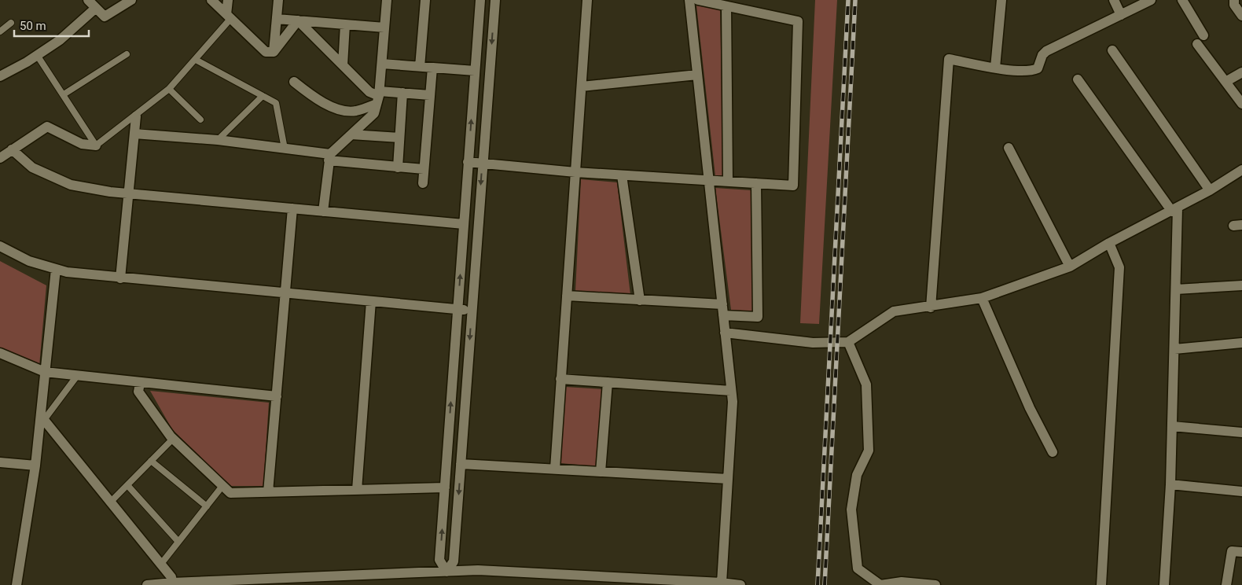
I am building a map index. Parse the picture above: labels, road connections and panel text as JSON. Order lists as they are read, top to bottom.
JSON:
{
  "scale_bar": "50 m"
}
